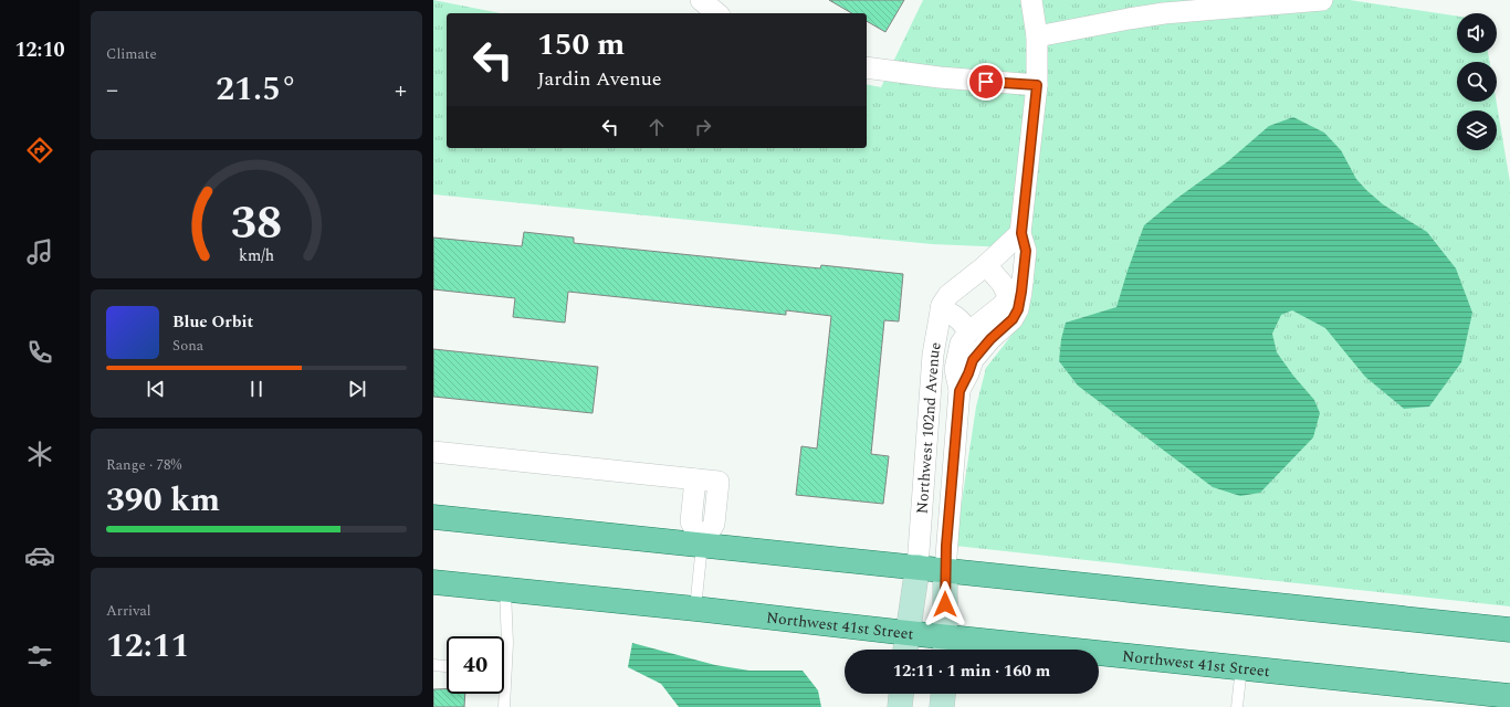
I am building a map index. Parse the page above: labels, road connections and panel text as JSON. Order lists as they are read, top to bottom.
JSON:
{
  "streets": {
    "main road": ["Northwest 41st Street"],
    "street": ["Northwest 102nd Avenue"]
  },
  "crossings": [
    ["Northwest 102nd Avenue", "Northwest 41st Street"]
  ],
  "page": {
    "tabs": "12:10",
    "tile": [
      "Climate",
      ["Range · 78%", "390 km"],
      ["Arrival", "12:11"]
    ],
    "turn": ["150 m", "Jardin Avenue"],
    "heat": ["−", "21.5°", "+"],
    "song": ["Blue Orbit", "Sona"],
    "limit": "40",
    "trip": "12:11 · 1 min · 160 m",
    "gauge": ["38", "km/h"]
  }
}
